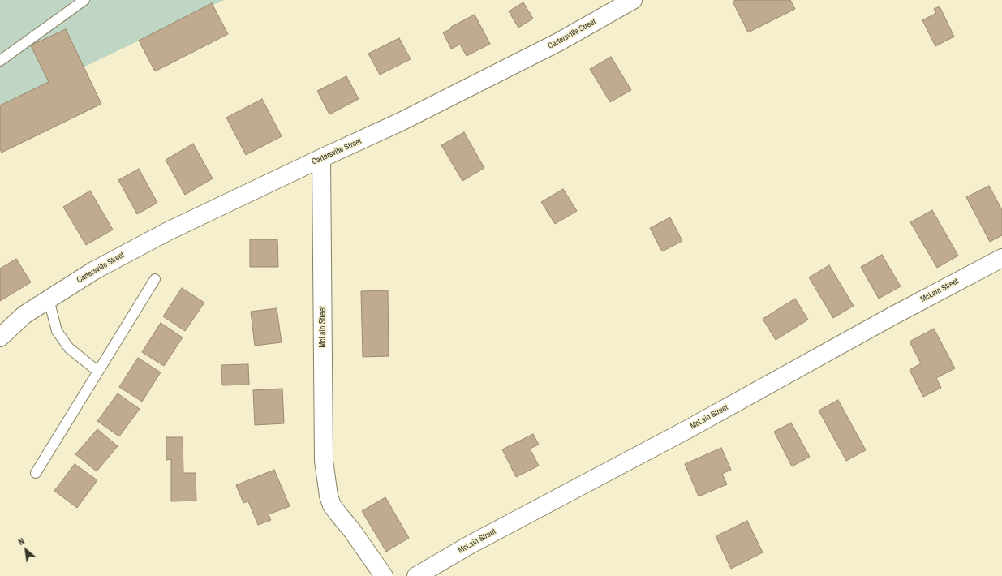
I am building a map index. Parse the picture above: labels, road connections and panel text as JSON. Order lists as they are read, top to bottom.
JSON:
{
  "streets": {
    "street": ["Cartersville Street", "McLain Street"]
  },
  "crossings": [
    ["Cartersville Street", "McLain Street"]
  ],
  "north": "top left"
}
